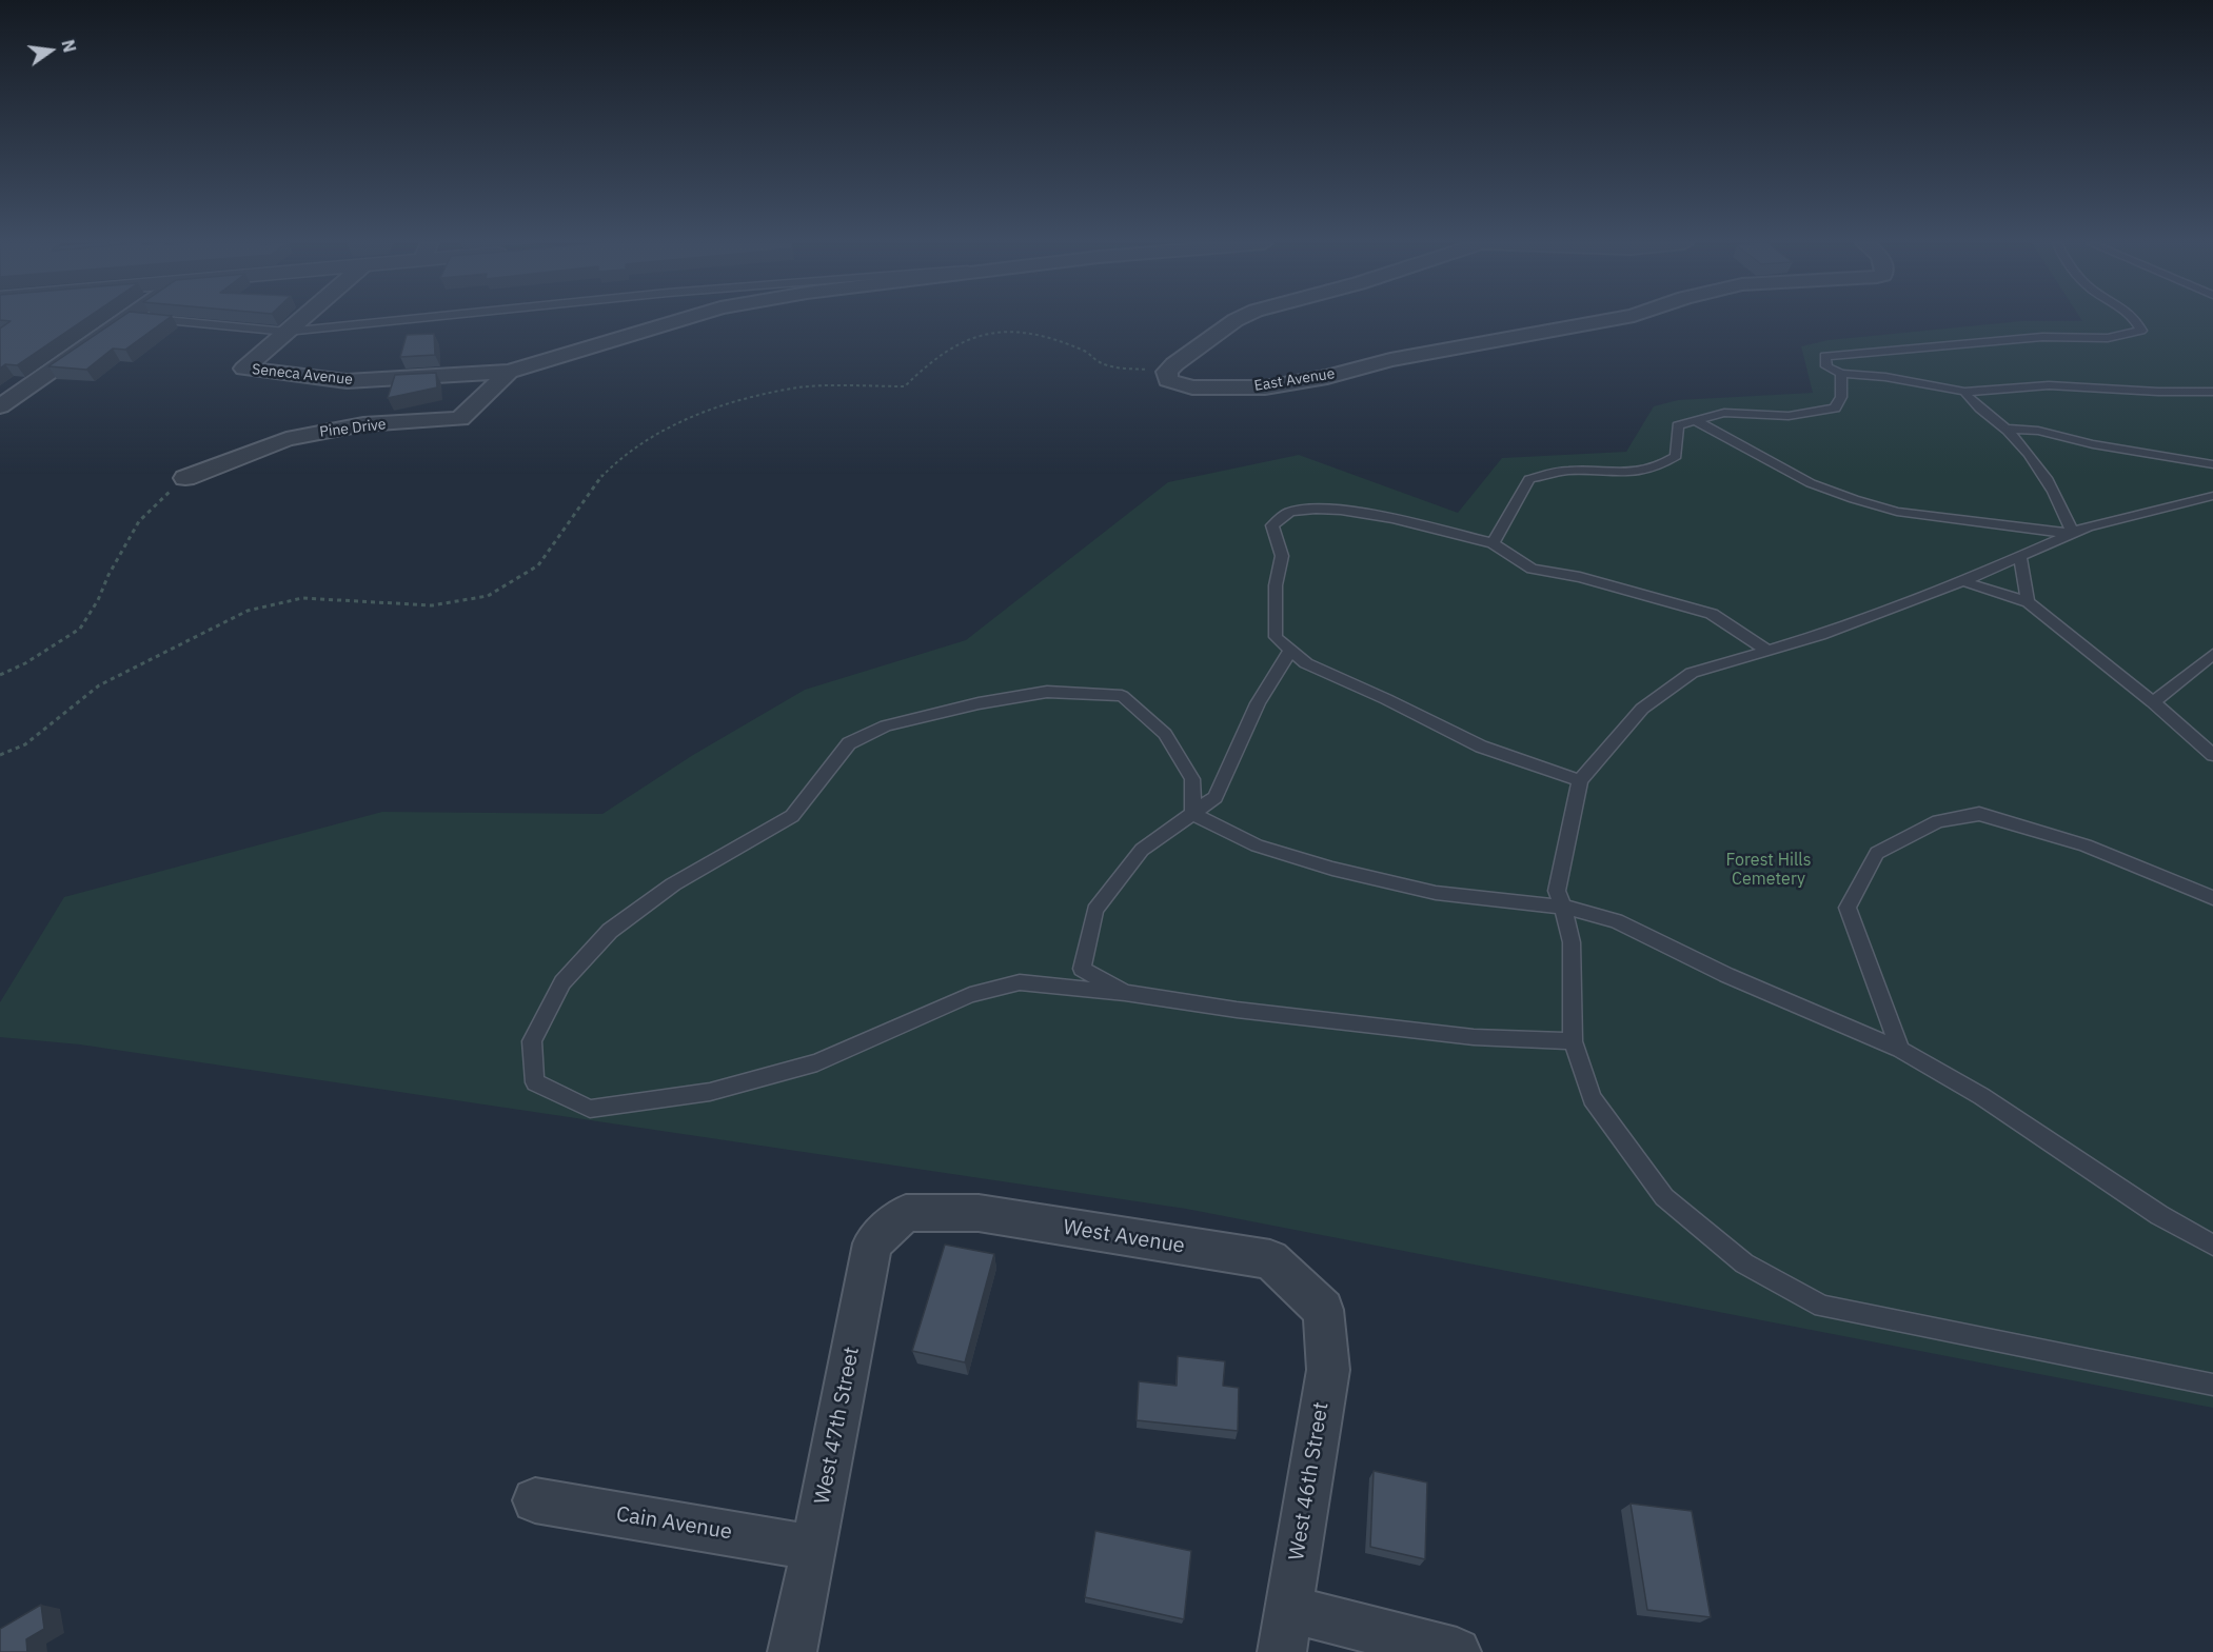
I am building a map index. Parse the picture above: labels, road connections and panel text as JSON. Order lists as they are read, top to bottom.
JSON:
{
  "streets": {
    "street": [
      "Seneca Avenue",
      "East Avenue",
      "Pine Drive",
      "West Avenue",
      "West 47th Street",
      "West 46th Street",
      "Cain Avenue"
    ]
  },
  "crossings": [
    ["Seneca Avenue", "Pine Drive"],
    ["West Avenue", "West 47th Street"],
    ["West Avenue", "West 46th Street"],
    ["West 47th Street", "Cain Avenue"]
  ],
  "parks": ["Forest Hills Cemetery"],
  "north": "right"
}
